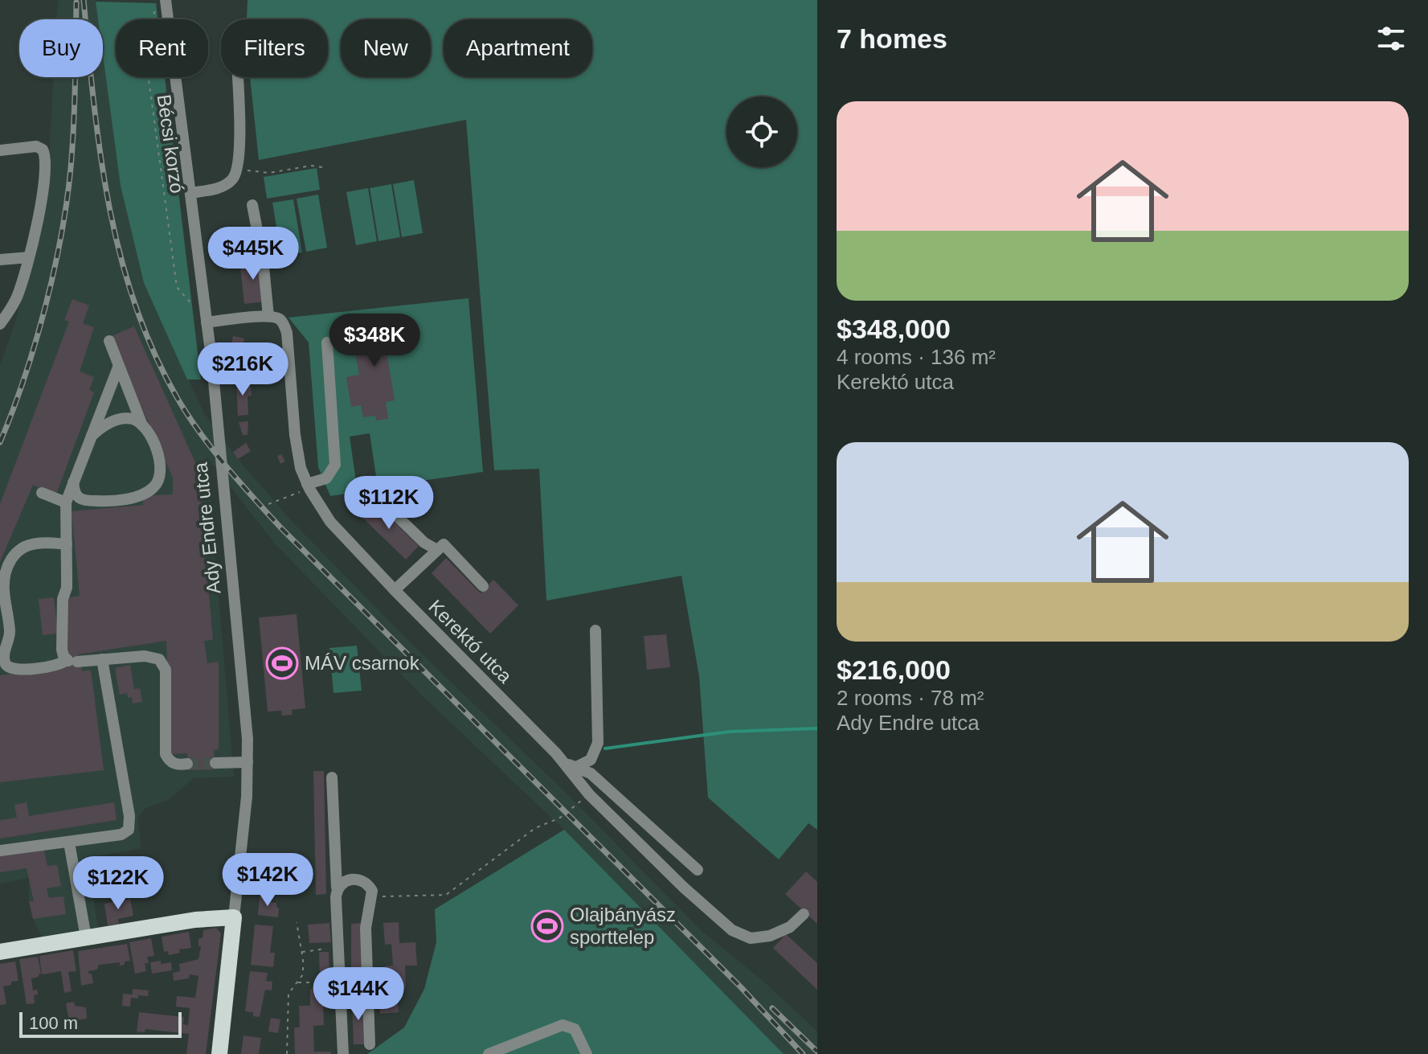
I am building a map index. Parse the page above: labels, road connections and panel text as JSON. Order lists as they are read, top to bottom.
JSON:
{
  "streets": {
    "main road": ["Ady Endre utca"],
    "street": ["Kerektó utca"],
    "path": ["Bécsi korzó"]
  },
  "places": {
    "sports": ["MÁV csarnok", "Olajbányász sporttelep"]
  },
  "scale_bar": "100 m",
  "page": {
    "heading": "7 homes",
    "chip": [
      "Buy",
      "Rent",
      "Filters",
      "New",
      "Apartment"
    ],
    "list": [
      {
        "name": "$348,000",
        "note": "4 rooms · 136 m² · Kerektó utca"
      },
      {
        "name": "$216,000",
        "note": "2 rooms · 78 m² · Ady Endre utca"
      }
    ],
    "price": [
      "$445K",
      "$348K",
      "$216K",
      "$112K",
      "$142K",
      "$122K",
      "$144K"
    ],
    "scale": "100 m"
  }
}
